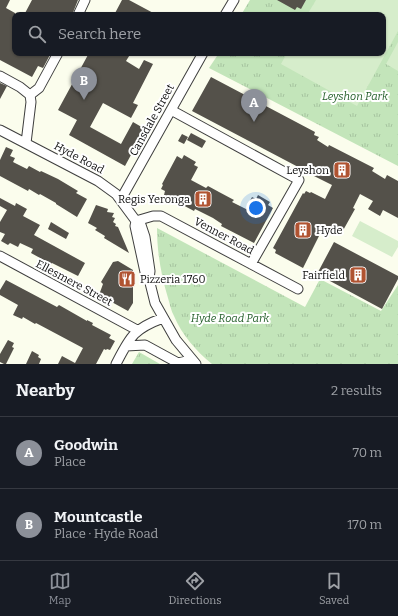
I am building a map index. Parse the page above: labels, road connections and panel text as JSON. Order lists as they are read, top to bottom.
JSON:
{
  "streets": {
    "street": [
      "Cansdale Street",
      "Hyde Road",
      "Venner Road",
      "Ellesmere Street"
    ]
  },
  "crossings": [
    ["Cansdale Street", "Hyde Road"],
    ["Hyde Road", "Venner Road"]
  ],
  "parks": ["Leyshon Park", "Hyde Road Park"],
  "places": {
    "building": [
      "Leyshon",
      "Regis Yeronga",
      "Hyde",
      "Fairfield"
    ],
    "restaurant": ["Pizzeria 1760"]
  },
  "page": {
    "search": "Search here",
    "pins": ["B", "A"],
    "heading": ["Nearby", "2 results"],
    "list": [
      {
        "mark": "A",
        "name": "Goodwin",
        "note": "Place",
        "value": "70 m"
      },
      {
        "mark": "B",
        "name": "Mountcastle",
        "note": "Place · Hyde Road",
        "value": "170 m"
      }
    ],
    "nav": ["Map", "Directions", "Saved"]
  }
}
